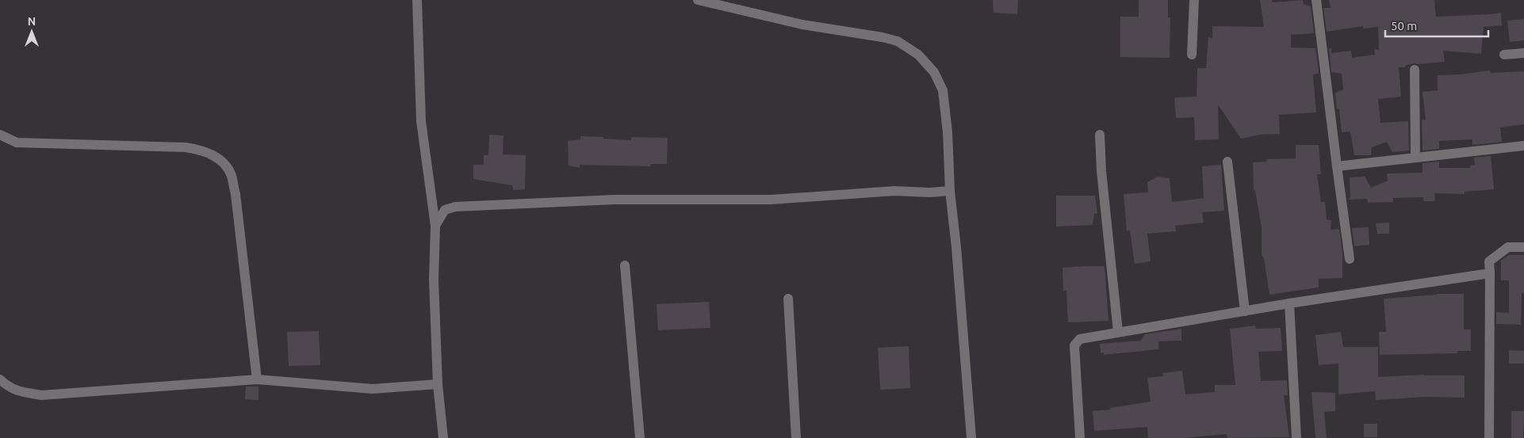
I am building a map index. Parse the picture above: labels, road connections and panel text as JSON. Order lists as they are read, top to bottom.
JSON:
{
  "scale_bar": "50 m",
  "north": "top"
}
